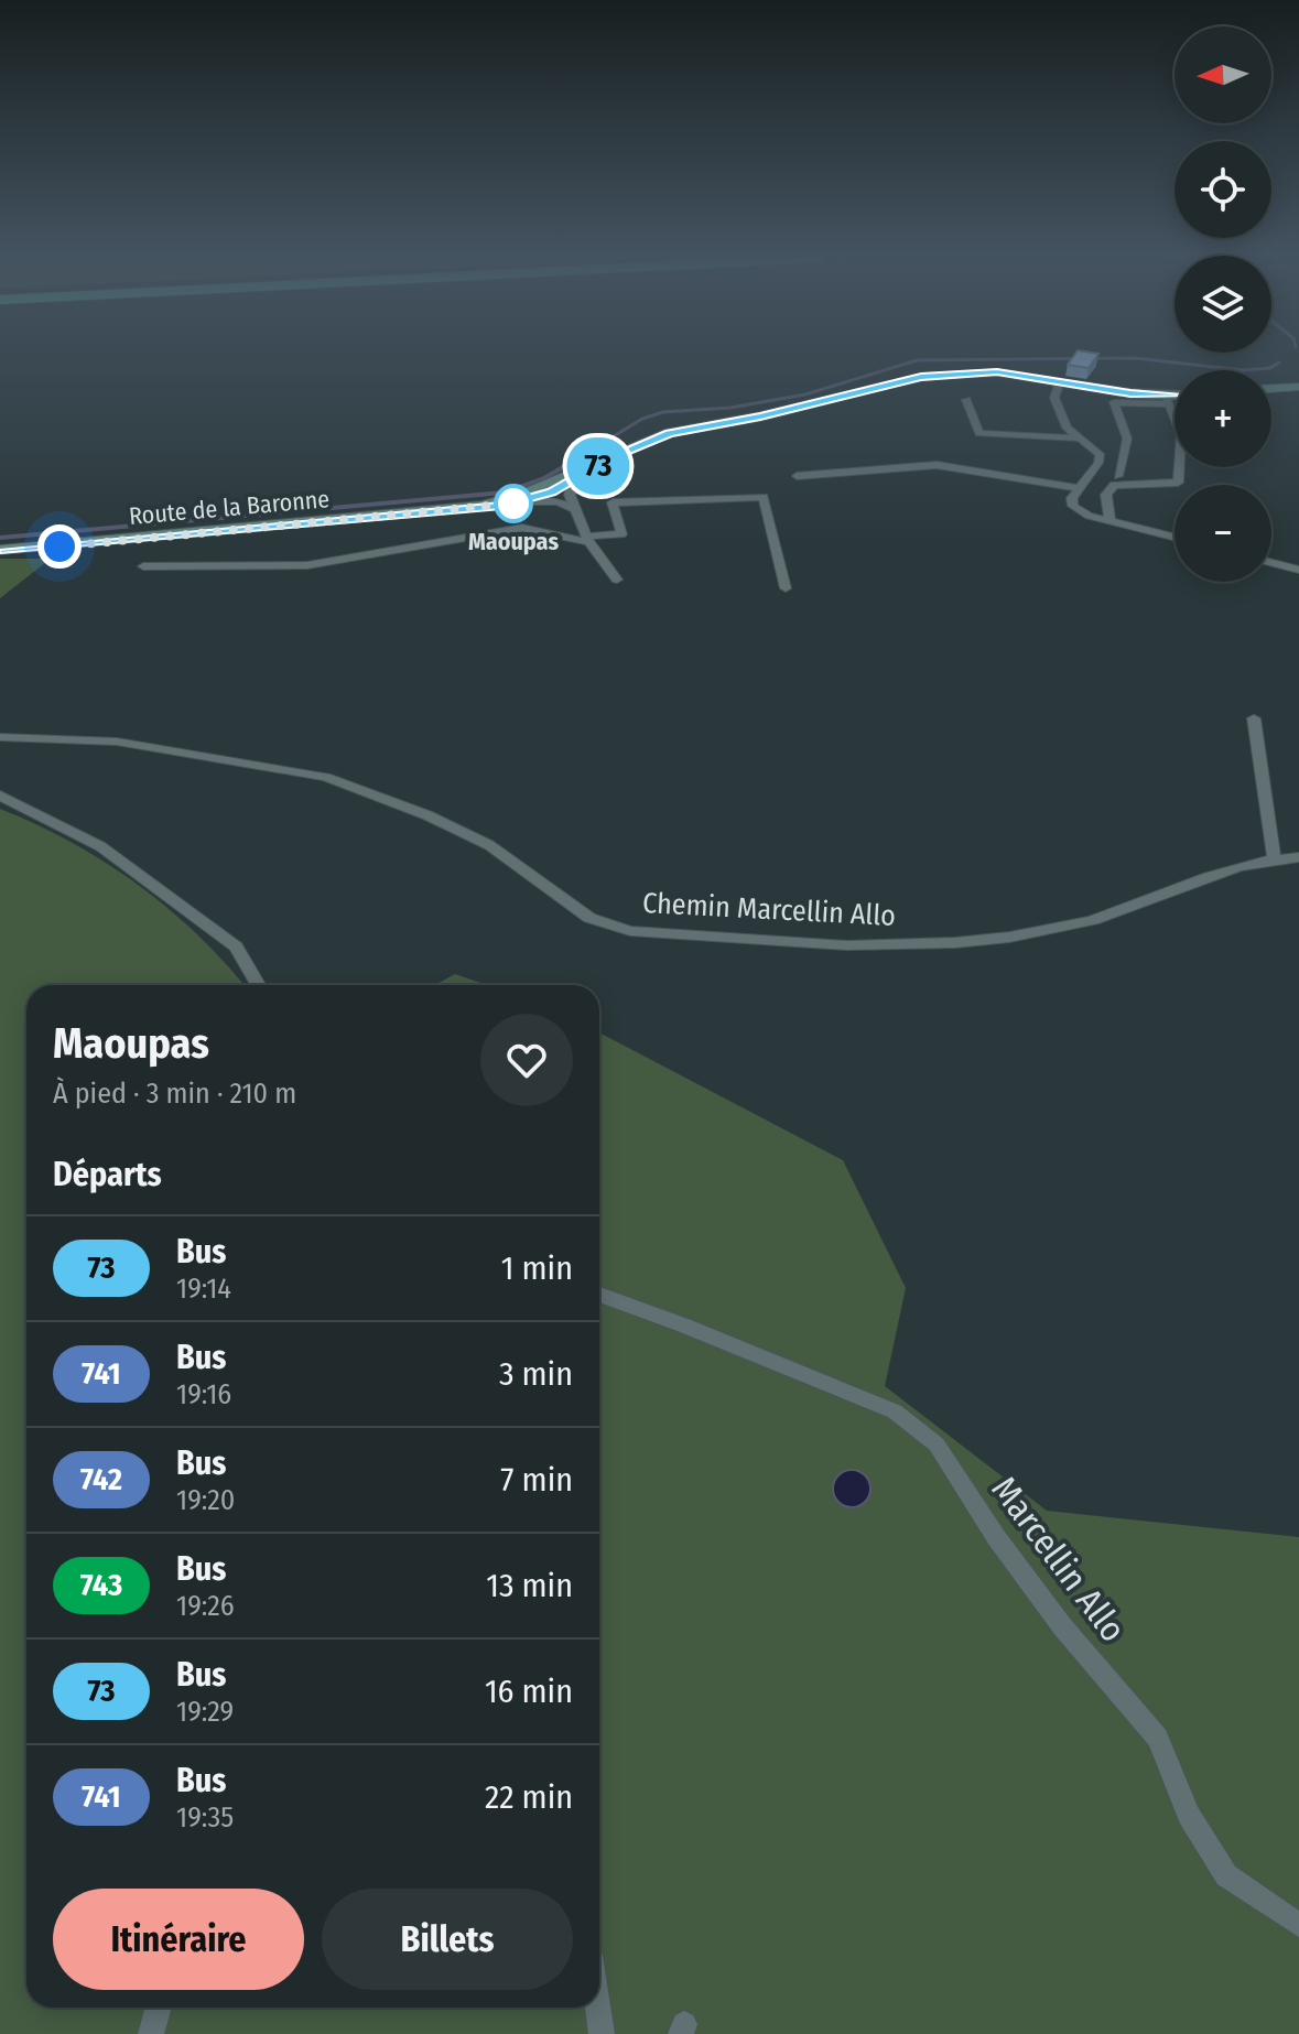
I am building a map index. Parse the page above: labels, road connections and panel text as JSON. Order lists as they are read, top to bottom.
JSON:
{
  "streets": {
    "main road": ["Route de la Baronne"],
    "street": ["Chemin Marcellin Allo", "Marcellin Allo"]
  },
  "places": ["Maoupas"],
  "lines": ["bus line 73"],
  "north": "left",
  "page": {
    "on_map": "73",
    "map_buttons": ["+", "−"],
    "heading": [
      ["Maoupas", "À pied · 3 min · 210 m"],
      "Départs"
    ],
    "list": [
      {
        "mark": "73",
        "name": "Bus",
        "note": "19:14",
        "value": "1 min"
      },
      {
        "mark": "741",
        "name": "Bus",
        "note": "19:16",
        "value": "3 min"
      },
      {
        "mark": "742",
        "name": "Bus",
        "note": "19:20",
        "value": "7 min"
      },
      {
        "mark": "743",
        "name": "Bus",
        "note": "19:26",
        "value": "13 min"
      },
      {
        "mark": "73",
        "name": "Bus",
        "note": "19:29",
        "value": "16 min"
      },
      {
        "mark": "741",
        "name": "Bus",
        "note": "19:35",
        "value": "22 min"
      }
    ],
    "buttons": ["Itinéraire", "Billets"]
  }
}
